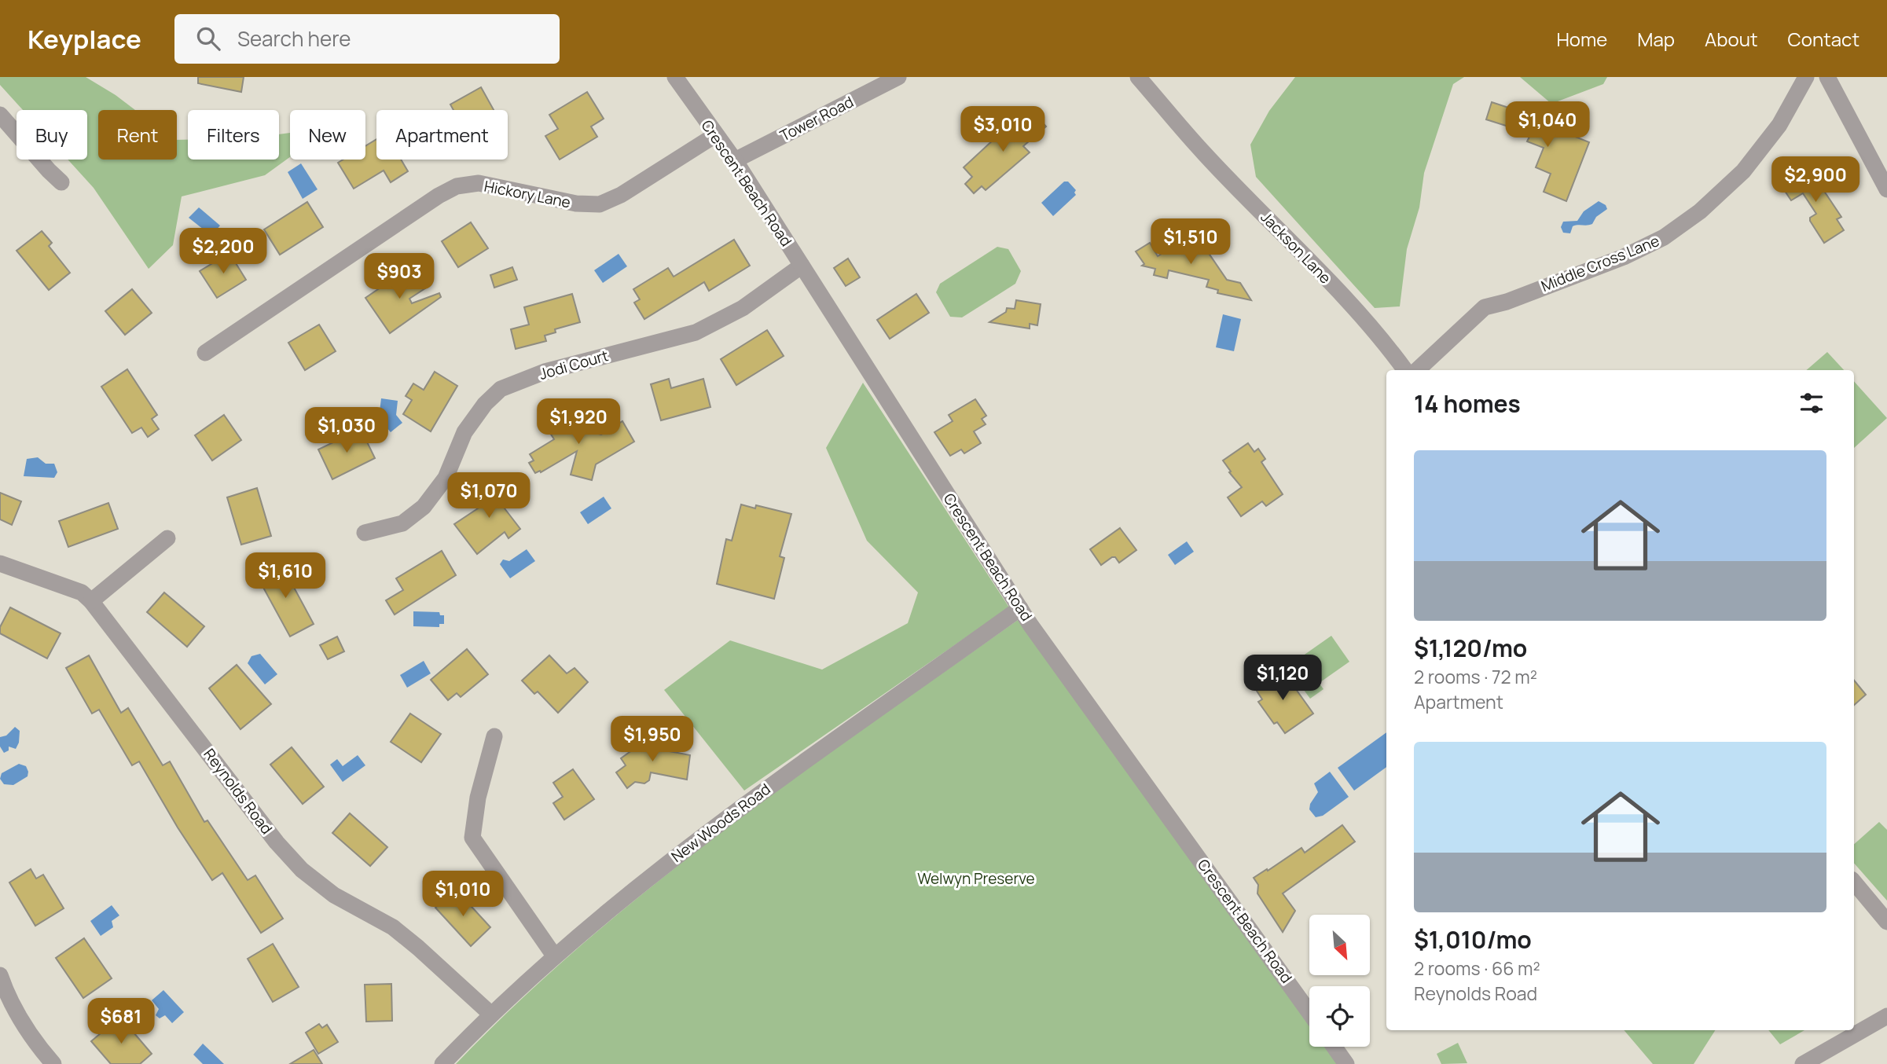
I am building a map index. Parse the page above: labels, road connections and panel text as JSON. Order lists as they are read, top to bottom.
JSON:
{
  "streets": {
    "street": [
      "Tower Road",
      "Crescent Beach Road",
      "Hickory Lane",
      "Jackson Lane",
      "Middle Cross Lane",
      "Jodi Court",
      "Reynolds Road",
      "New Woods Road"
    ]
  },
  "crossings": [
    ["Tower Road", "Crescent Beach Road"],
    ["Crescent Beach Road", "Hickory Lane"],
    ["Crescent Beach Road", "Jodi Court"],
    ["Crescent Beach Road", "New Woods Road"],
    ["Reynolds Road", "New Woods Road"]
  ],
  "parks": ["Welwyn Preserve"],
  "north": "bottom right",
  "page": {
    "header": "Keyplace",
    "search": "Search here",
    "nav": [
      "Home",
      "Map",
      "About",
      "Contact"
    ],
    "price": [
      "$1,040",
      "$3,010",
      "$2,900",
      "$1,510",
      "$2,200",
      "$903",
      "$1,920",
      "$1,030",
      "$1,070",
      "$1,610",
      "$1,120",
      "$1,950",
      "$1,010",
      "$681"
    ],
    "chip": [
      "Buy",
      "Rent",
      "Filters",
      "New",
      "Apartment"
    ],
    "heading": "14 homes",
    "list": [
      {
        "name": "$1,120/mo",
        "note": "2 rooms · 72 m² · Apartment"
      },
      {
        "name": "$1,010/mo",
        "note": "2 rooms · 66 m² · Reynolds Road"
      }
    ]
  }
}
